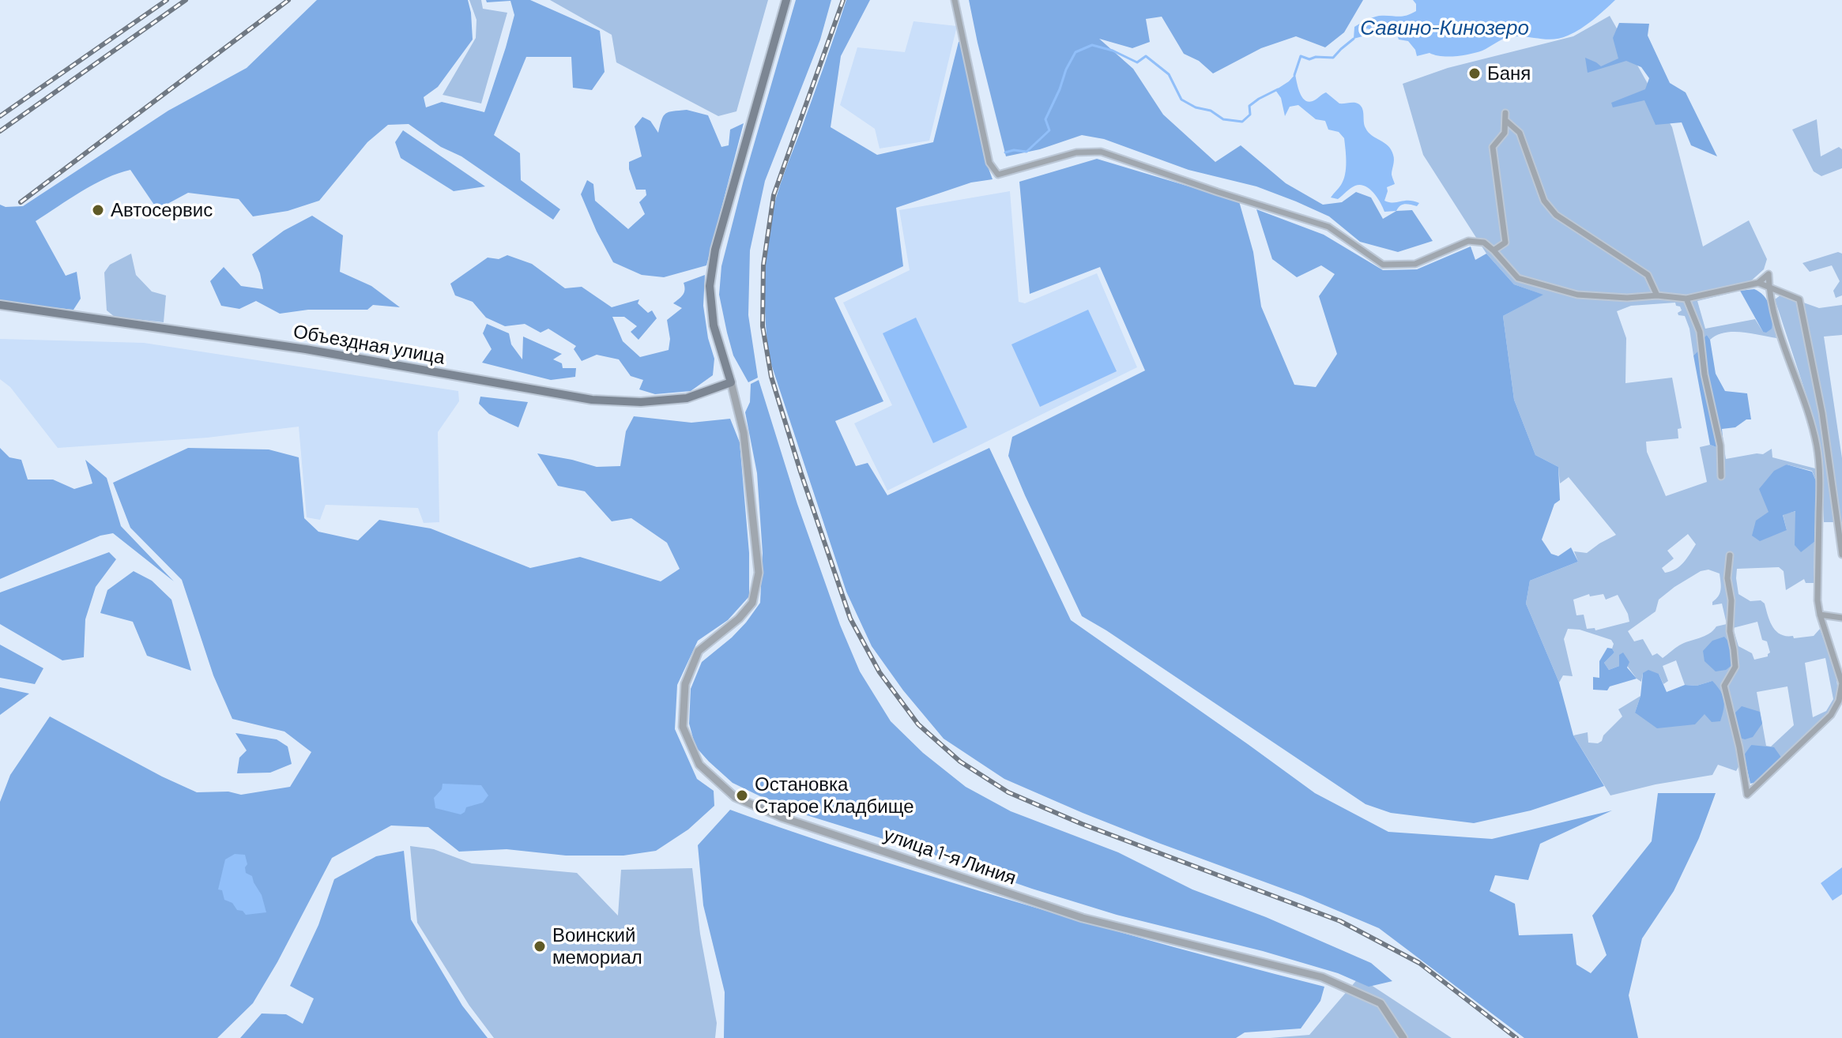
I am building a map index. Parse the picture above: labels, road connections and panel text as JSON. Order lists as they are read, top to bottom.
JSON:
{
  "streets": {
    "main road": ["Объездная улица"],
    "street": ["улица 1-я Линия"]
  },
  "crossings": [
    ["Объездная улица", "улица 1-я Линия"]
  ],
  "water": ["Савино-Кинозеро"],
  "places": [
    "Баня",
    "Автосервис",
    "Остановка Старое Кладбище",
    "Воинский мемориал"
  ]
}
